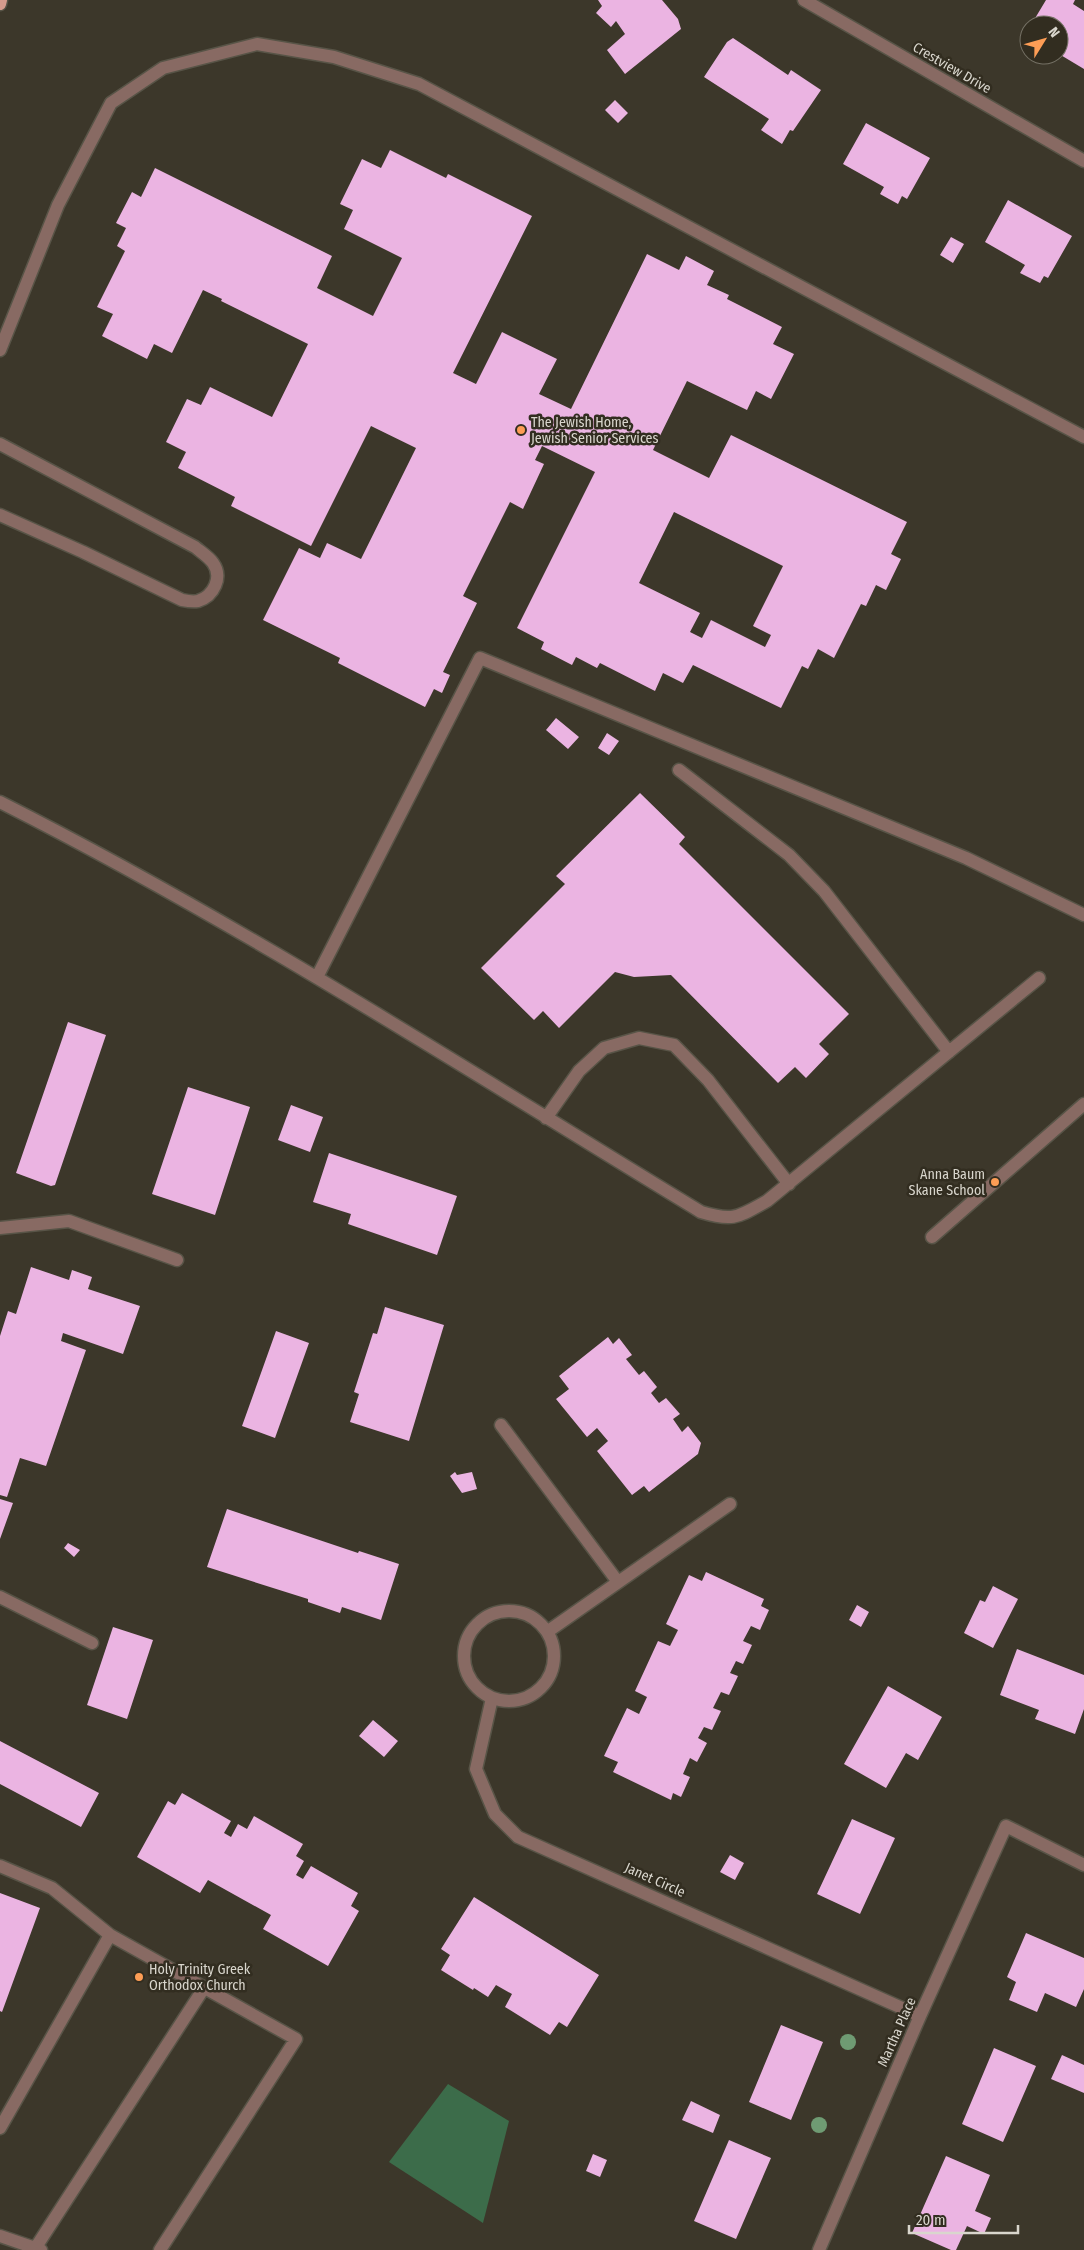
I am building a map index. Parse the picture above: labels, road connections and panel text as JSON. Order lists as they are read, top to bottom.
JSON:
{
  "streets": {
    "street": ["Crestview Drive", "Janet Circle", "Martha Place"]
  },
  "crossings": [
    ["Janet Circle", "Martha Place"]
  ],
  "places": ["The Jewish Home, Jewish Senior Services", "Anna Baum Skane School", "Holy Trinity Greek Orthodox Church"],
  "scale_bar": "20 m",
  "north": "top right"
}
